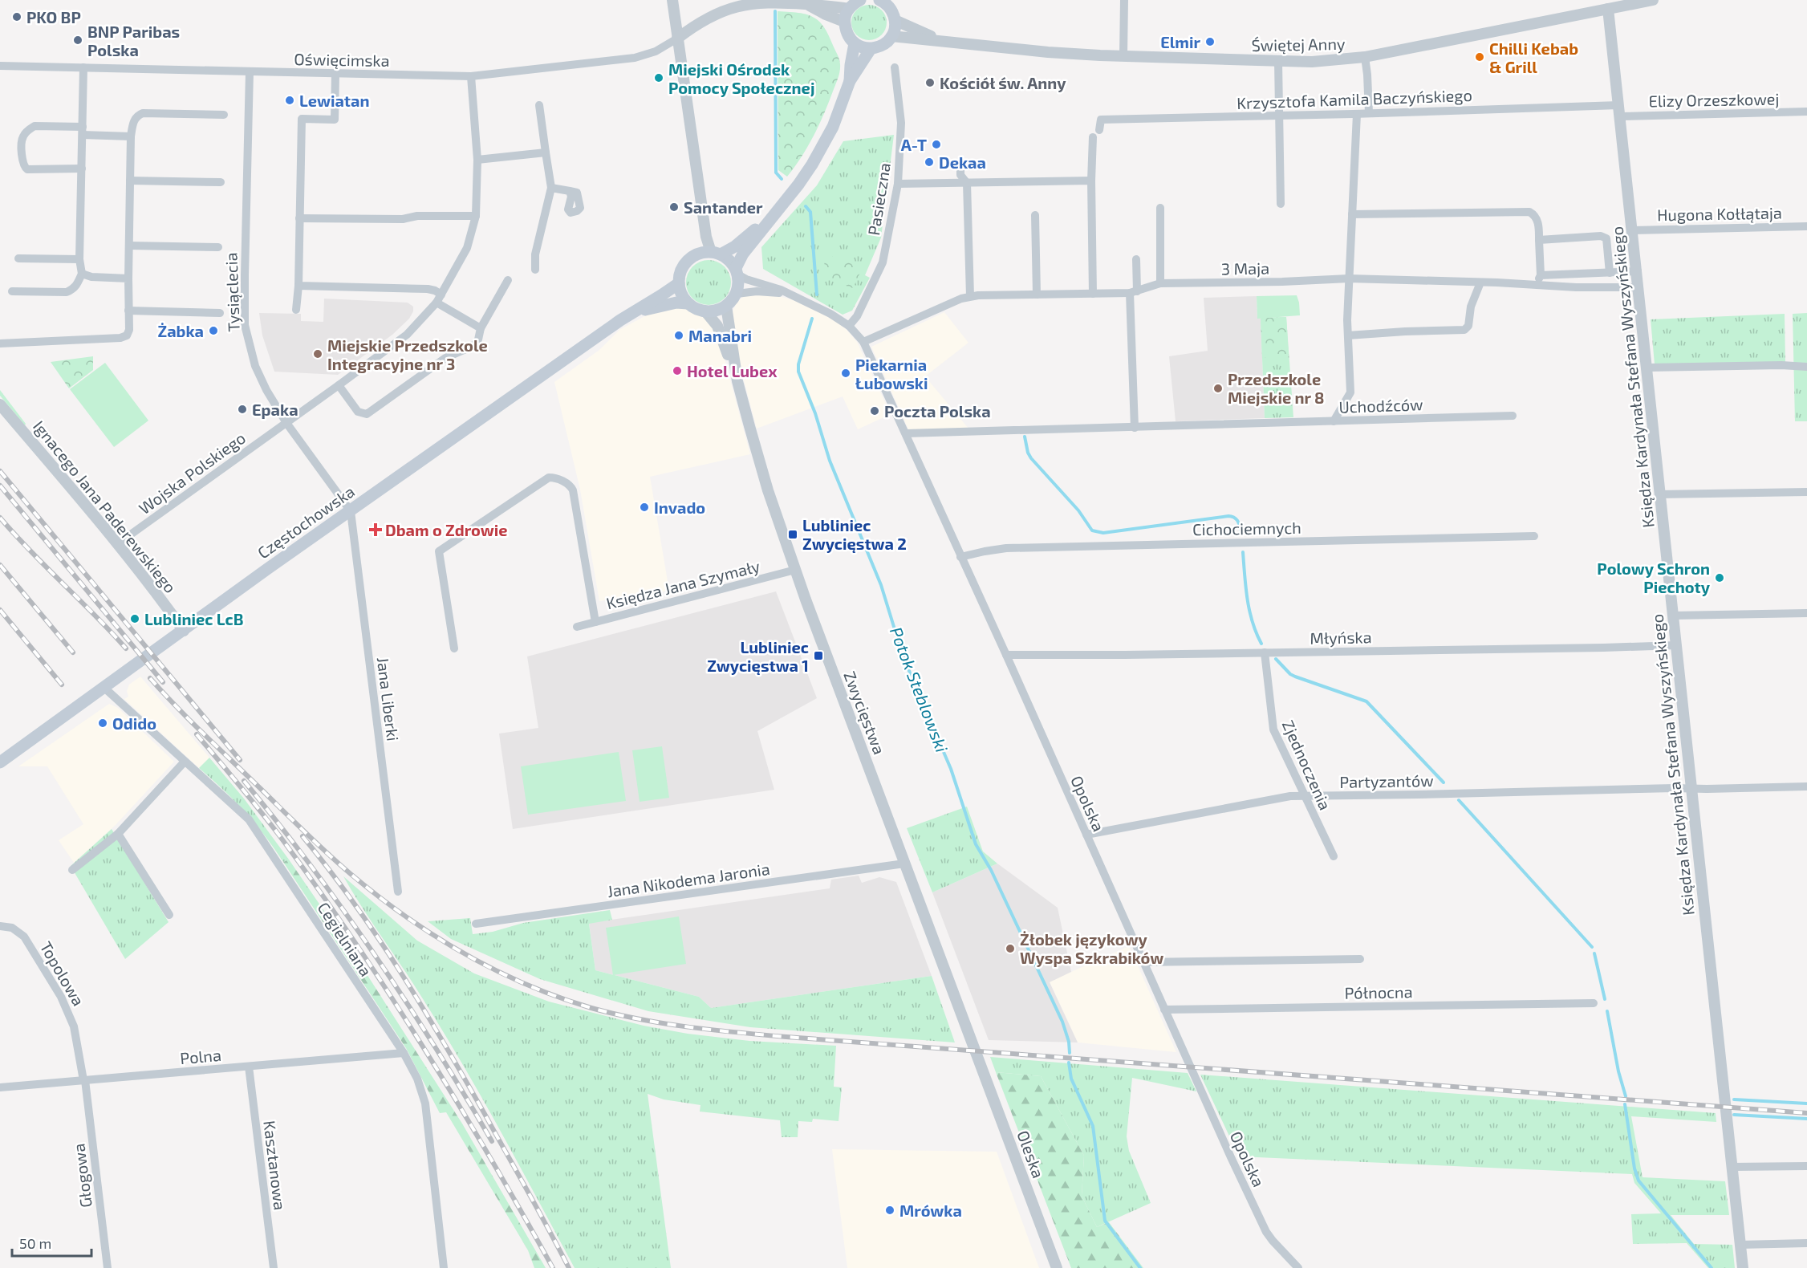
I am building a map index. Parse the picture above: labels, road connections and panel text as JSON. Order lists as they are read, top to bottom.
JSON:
{
  "streets": {
    "main road": ["Częstochowska"],
    "street": [
      "Świętej Anny",
      "Oświęcimska",
      "Krzysztofa Kamila Baczyńskiego",
      "Elizy Orzeszkowej",
      "Pasieczna",
      "Hugona Kołłątaja",
      "3 Maja",
      "Tysiąclecia",
      "Księdza Kardynała Stefana Wyszyńskiego",
      "Uchodźców",
      "Wojska Polskiego",
      "Ignacego Jana Paderewskiego",
      "Cichociemnych",
      "Księdza Jana Szymały",
      "Młyńska",
      "Jana Liberki",
      "Zwycięstwa",
      "Zjednoczenia",
      "Partyzantów",
      "Opolska",
      "Jana Nikodema Jaronia",
      "Cegielniana",
      "Topolowa",
      "Północna",
      "Polna",
      "Oleska",
      "Kasztanowa",
      "Głogowa"
    ]
  },
  "crossings": [
    ["Świętej Anny", "Księdza Kardynała Stefana Wyszyńskiego"],
    ["Oświęcimska", "Tysiąclecia"],
    ["Oświęcimska", "Wojska Polskiego"],
    ["Krzysztofa Kamila Baczyńskiego", "Elizy Orzeszkowej"],
    ["Krzysztofa Kamila Baczyńskiego", "Księdza Kardynała Stefana Wyszyńskiego"],
    ["Elizy Orzeszkowej", "Księdza Kardynała Stefana Wyszyńskiego"],
    ["Hugona Kołłątaja", "Księdza Kardynała Stefana Wyszyńskiego"],
    ["3 Maja", "Księdza Kardynała Stefana Wyszyńskiego"],
    ["3 Maja", "Opolska"],
    ["Tysiąclecia", "Wojska Polskiego"],
    ["Tysiąclecia", "Częstochowska"],
    ["Tysiąclecia", "Jana Liberki"],
    ["Księdza Kardynała Stefana Wyszyńskiego", "Młyńska"],
    ["Księdza Kardynała Stefana Wyszyńskiego", "Partyzantów"],
    ["Uchodźców", "Opolska"],
    ["Wojska Polskiego", "Ignacego Jana Paderewskiego"],
    ["Ignacego Jana Paderewskiego", "Częstochowska"],
    ["Częstochowska", "Jana Liberki"],
    ["Częstochowska", "Zwycięstwa"],
    ["Częstochowska", "Cegielniana"],
    ["Cichociemnych", "Opolska"],
    ["Księdza Jana Szymały", "Zwycięstwa"],
    ["Młyńska", "Zjednoczenia"],
    ["Młyńska", "Opolska"],
    ["Zwycięstwa", "Jana Nikodema Jaronia"],
    ["Zwycięstwa", "Oleska"],
    ["Zjednoczenia", "Partyzantów"],
    ["Partyzantów", "Opolska"],
    ["Opolska", "Północna"],
    ["Cegielniana", "Polna"],
    ["Topolowa", "Polna"],
    ["Topolowa", "Głogowa"],
    ["Polna", "Kasztanowa"],
    ["Polna", "Głogowa"]
  ],
  "water": ["Potok Steblowski"],
  "places": {
    "other": [
      "PKO BP",
      "BNP Paribas Polska",
      "Elmir",
      "Chilli Kebab & Grill",
      "Miejski Ośrodek Pomocy Społecznej",
      "Kościół św. Anny",
      "Lewiatan",
      "A-T",
      "Dekaa",
      "Santander",
      "Żabka",
      "Manabri",
      "Miejskie Przedszkole Integracyjne nr 3",
      "Hotel Lubex",
      "Piekarnia Łubowski",
      "Przedszkole Miejskie nr 8",
      "Epaka",
      "Poczta Polska",
      "Invado",
      "Polowy Schron Piechoty",
      "Lubliniec LcB",
      "Odido",
      "Żłobek językowy Wyspa Szkrabików",
      "Mrówka"
    ],
    "health": ["Dbam o Zdrowie"],
    "transit": ["Lubliniec Zwycięstwa 2", "Lubliniec Zwycięstwa 1"]
  },
  "scale_bar": "50 m"
}
